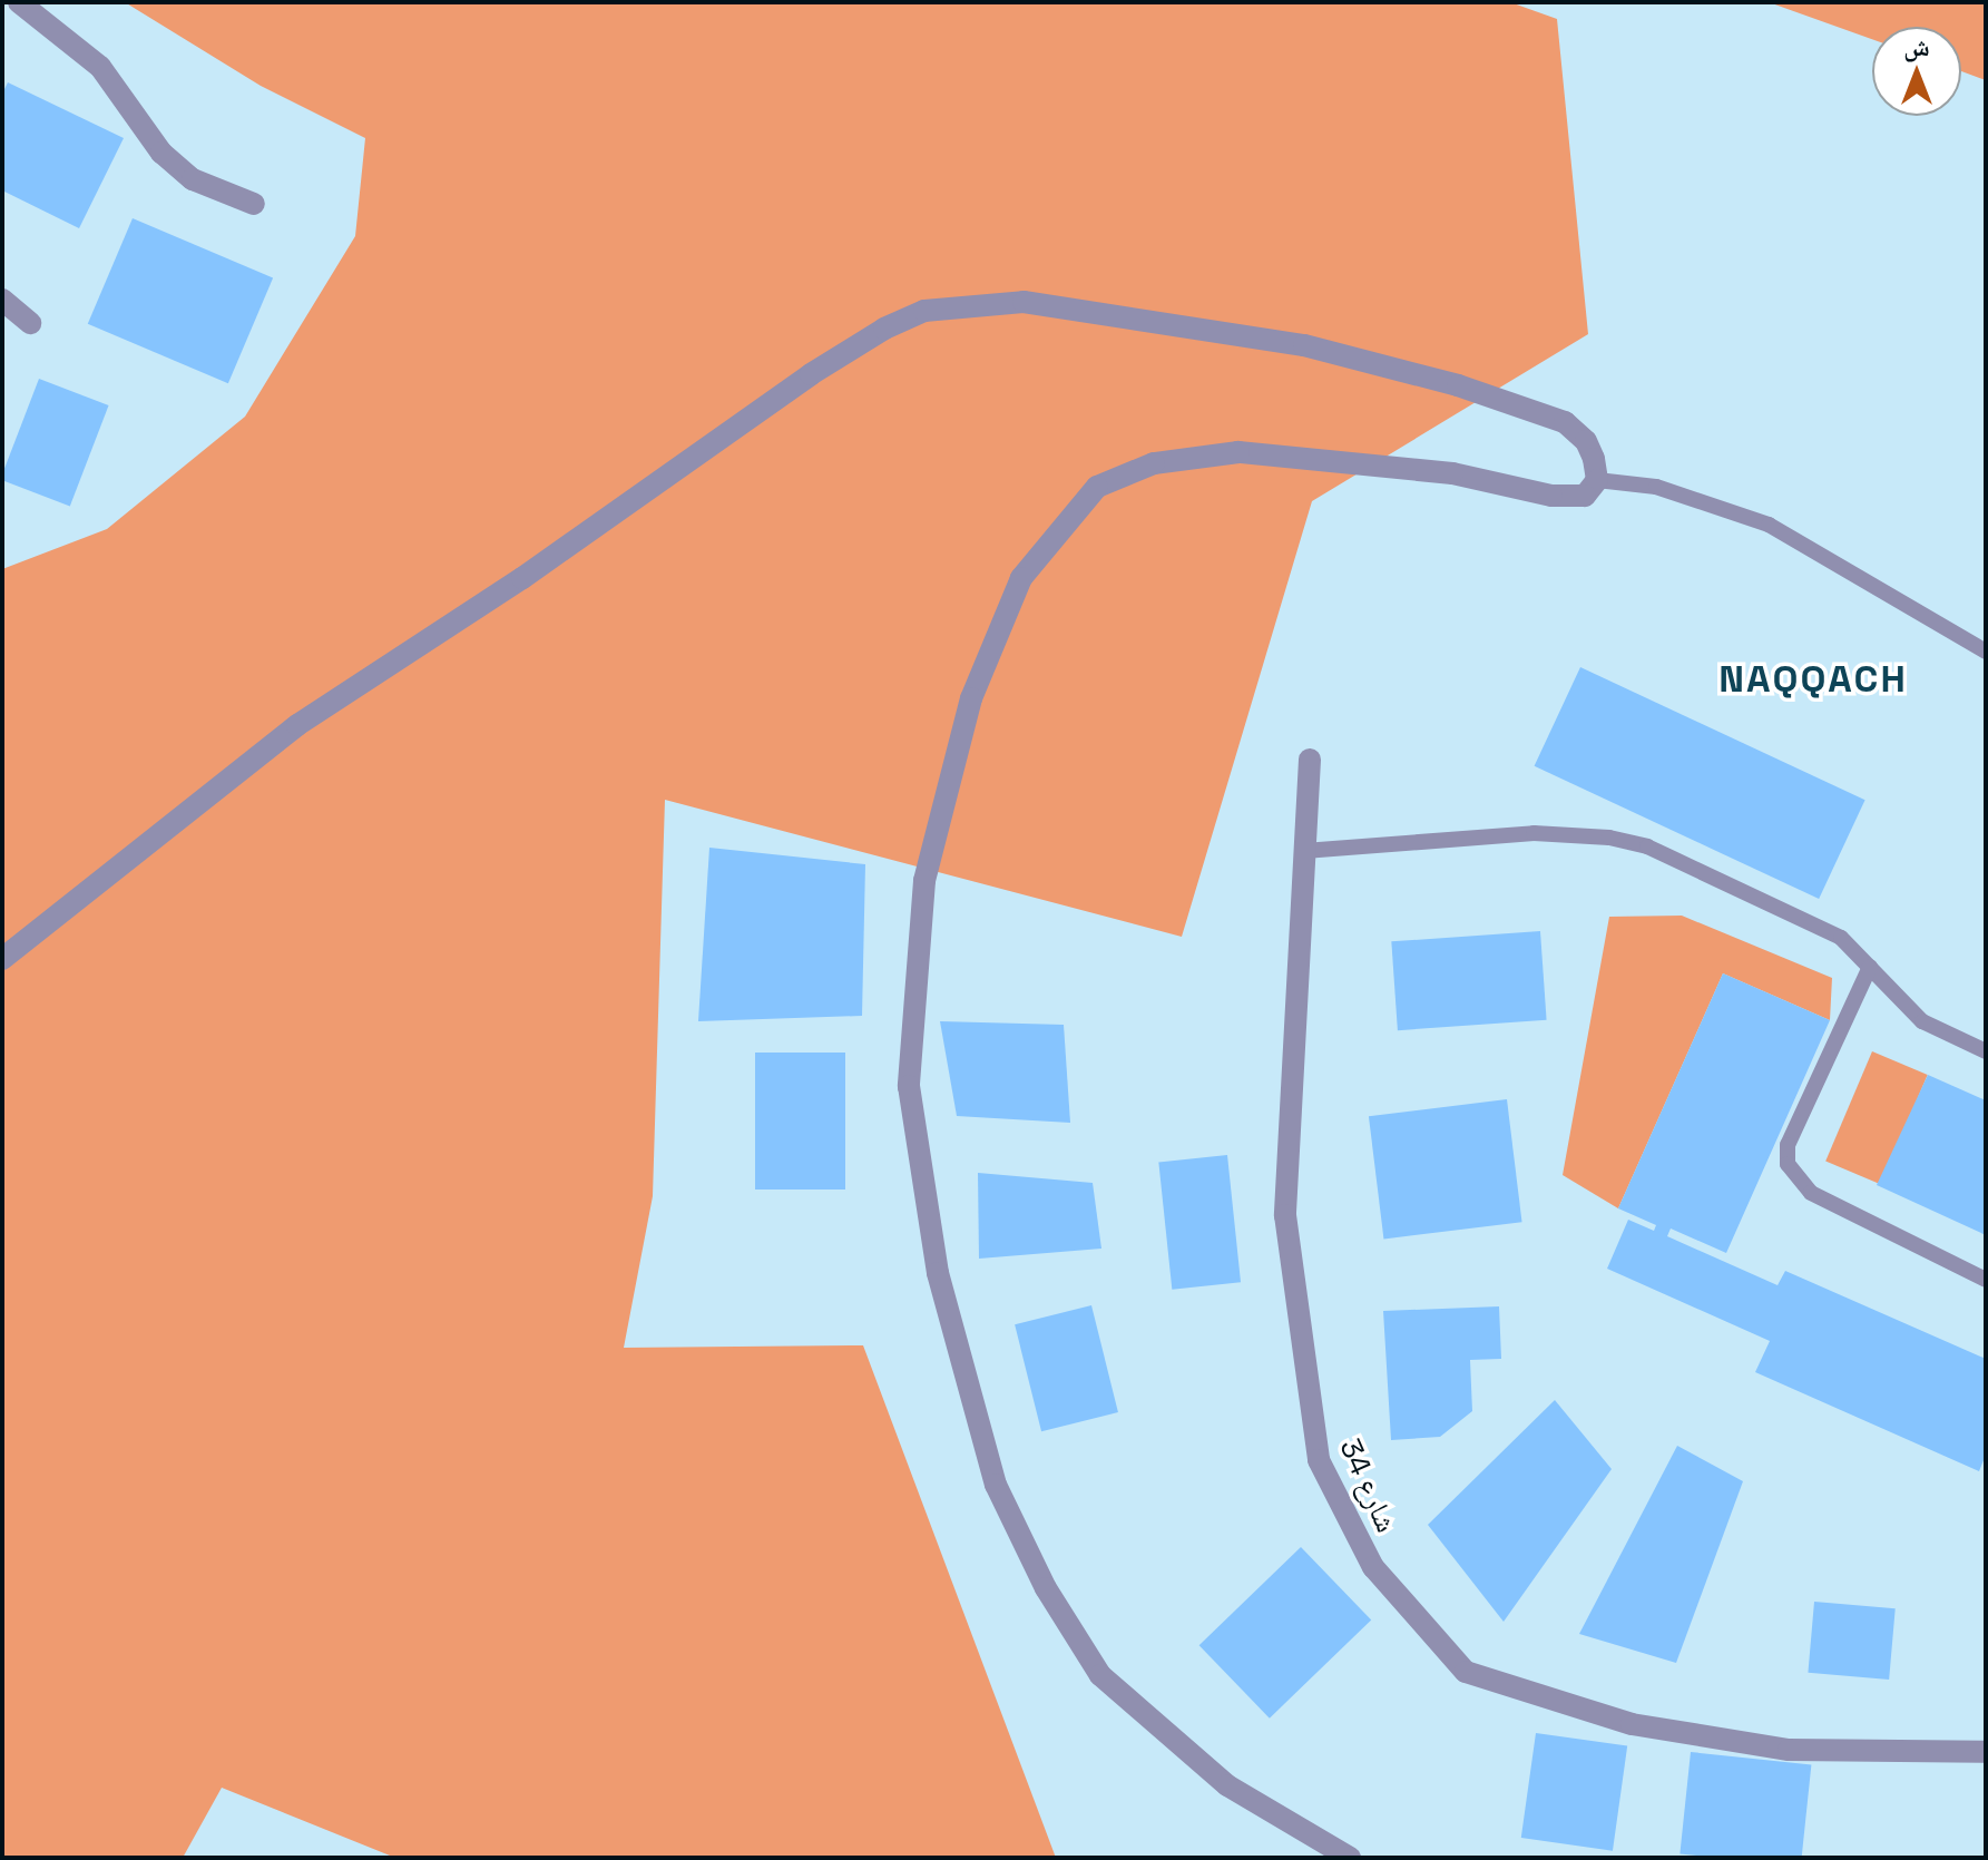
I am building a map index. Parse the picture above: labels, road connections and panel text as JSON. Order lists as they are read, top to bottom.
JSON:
{
  "streets": {
    "street": ["شارع 34"]
  },
  "districts": ["NAQQACH"],
  "north": "top"
}
